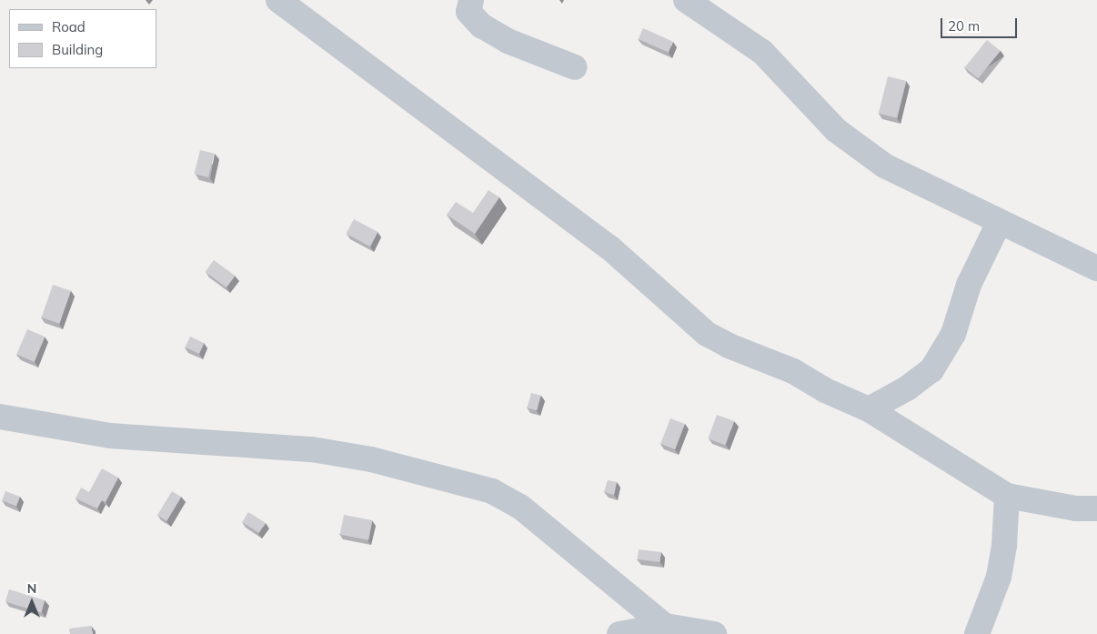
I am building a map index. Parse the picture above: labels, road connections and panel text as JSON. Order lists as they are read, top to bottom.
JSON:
{
  "legend": ["Road", "Building"],
  "scale_bar": "20 m",
  "north": "top"
}
